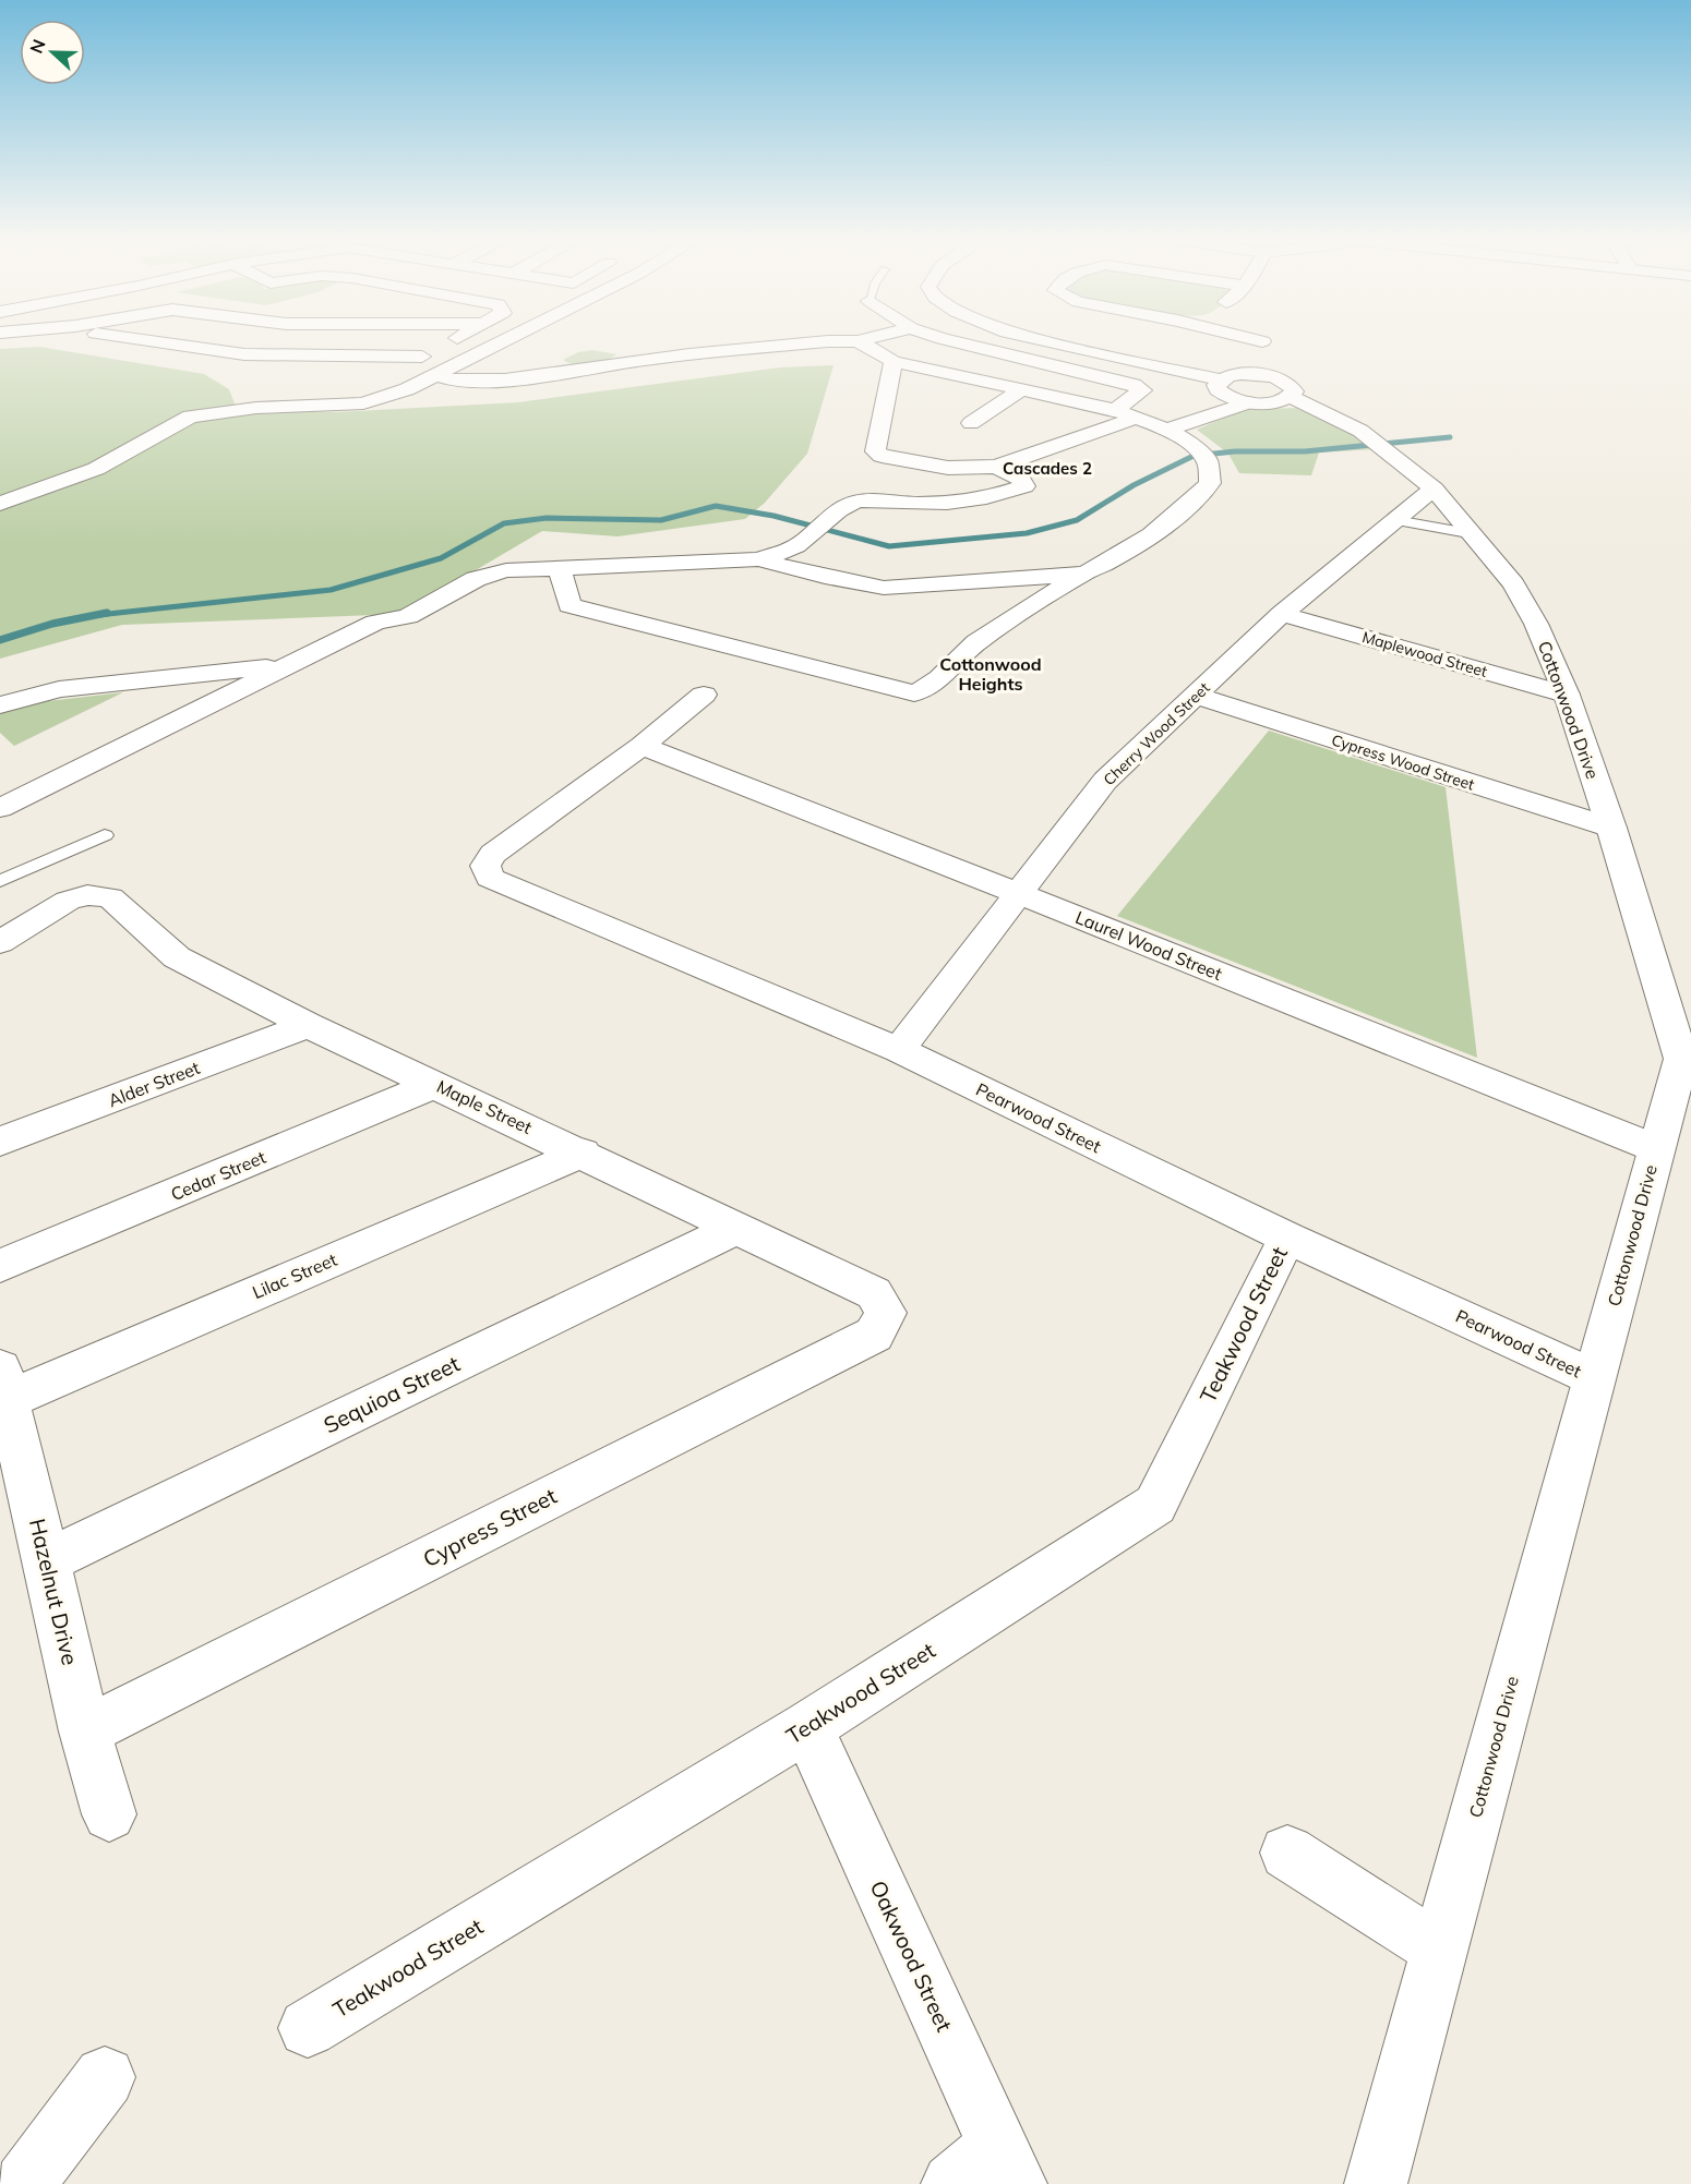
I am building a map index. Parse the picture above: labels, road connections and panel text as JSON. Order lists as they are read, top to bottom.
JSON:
{
  "streets": {
    "street": [
      "Maplewood Street",
      "Cottonwood Drive",
      "Cherry Wood Street",
      "Cypress Wood Street",
      "Laurel Wood Street",
      "Alder Street",
      "Maple Street",
      "Pearwood Street",
      "Cedar Street",
      "Lilac Street",
      "Teakwood Street",
      "Sequioa Street",
      "Cypress Street",
      "Hazelnut Drive",
      "Oakwood Street"
    ]
  },
  "crossings": [
    ["Maplewood Street", "Cottonwood Drive"],
    ["Maplewood Street", "Cherry Wood Street"],
    ["Cottonwood Drive", "Cherry Wood Street"],
    ["Cottonwood Drive", "Cypress Wood Street"],
    ["Cottonwood Drive", "Laurel Wood Street"],
    ["Cottonwood Drive", "Pearwood Street"],
    ["Cherry Wood Street", "Cypress Wood Street"],
    ["Cherry Wood Street", "Laurel Wood Street"],
    ["Cherry Wood Street", "Pearwood Street"],
    ["Laurel Wood Street", "Pearwood Street"],
    ["Alder Street", "Maple Street"],
    ["Maple Street", "Cedar Street"],
    ["Maple Street", "Lilac Street"],
    ["Maple Street", "Sequioa Street"],
    ["Maple Street", "Cypress Street"],
    ["Pearwood Street", "Teakwood Street"],
    ["Lilac Street", "Hazelnut Drive"],
    ["Teakwood Street", "Oakwood Street"],
    ["Sequioa Street", "Hazelnut Drive"],
    ["Cypress Street", "Hazelnut Drive"]
  ],
  "districts": ["Cascades 2", "Cottonwood Heights"],
  "north": "left"
}
